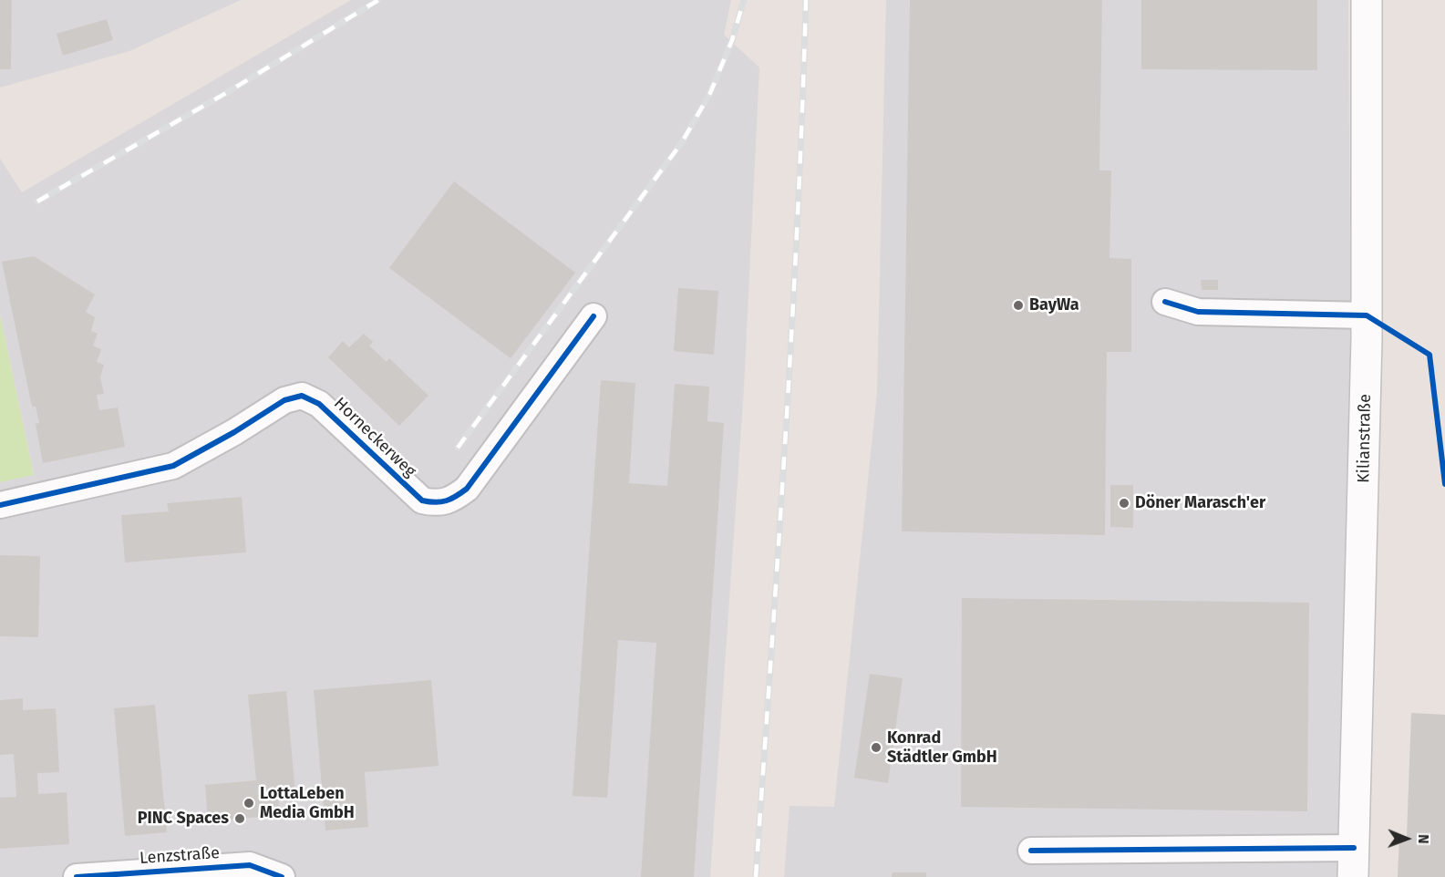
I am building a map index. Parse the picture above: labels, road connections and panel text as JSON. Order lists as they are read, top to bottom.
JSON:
{
  "streets": {
    "main road": ["Kilianstraße"],
    "street": ["Horneckerweg", "Lenzstraße"]
  },
  "places": [
    "BayWa",
    "Döner Marasch'er",
    "Konrad Städtler GmbH",
    "LottaLeben Media GmbH",
    "PINC Spaces"
  ],
  "north": "right"
}
